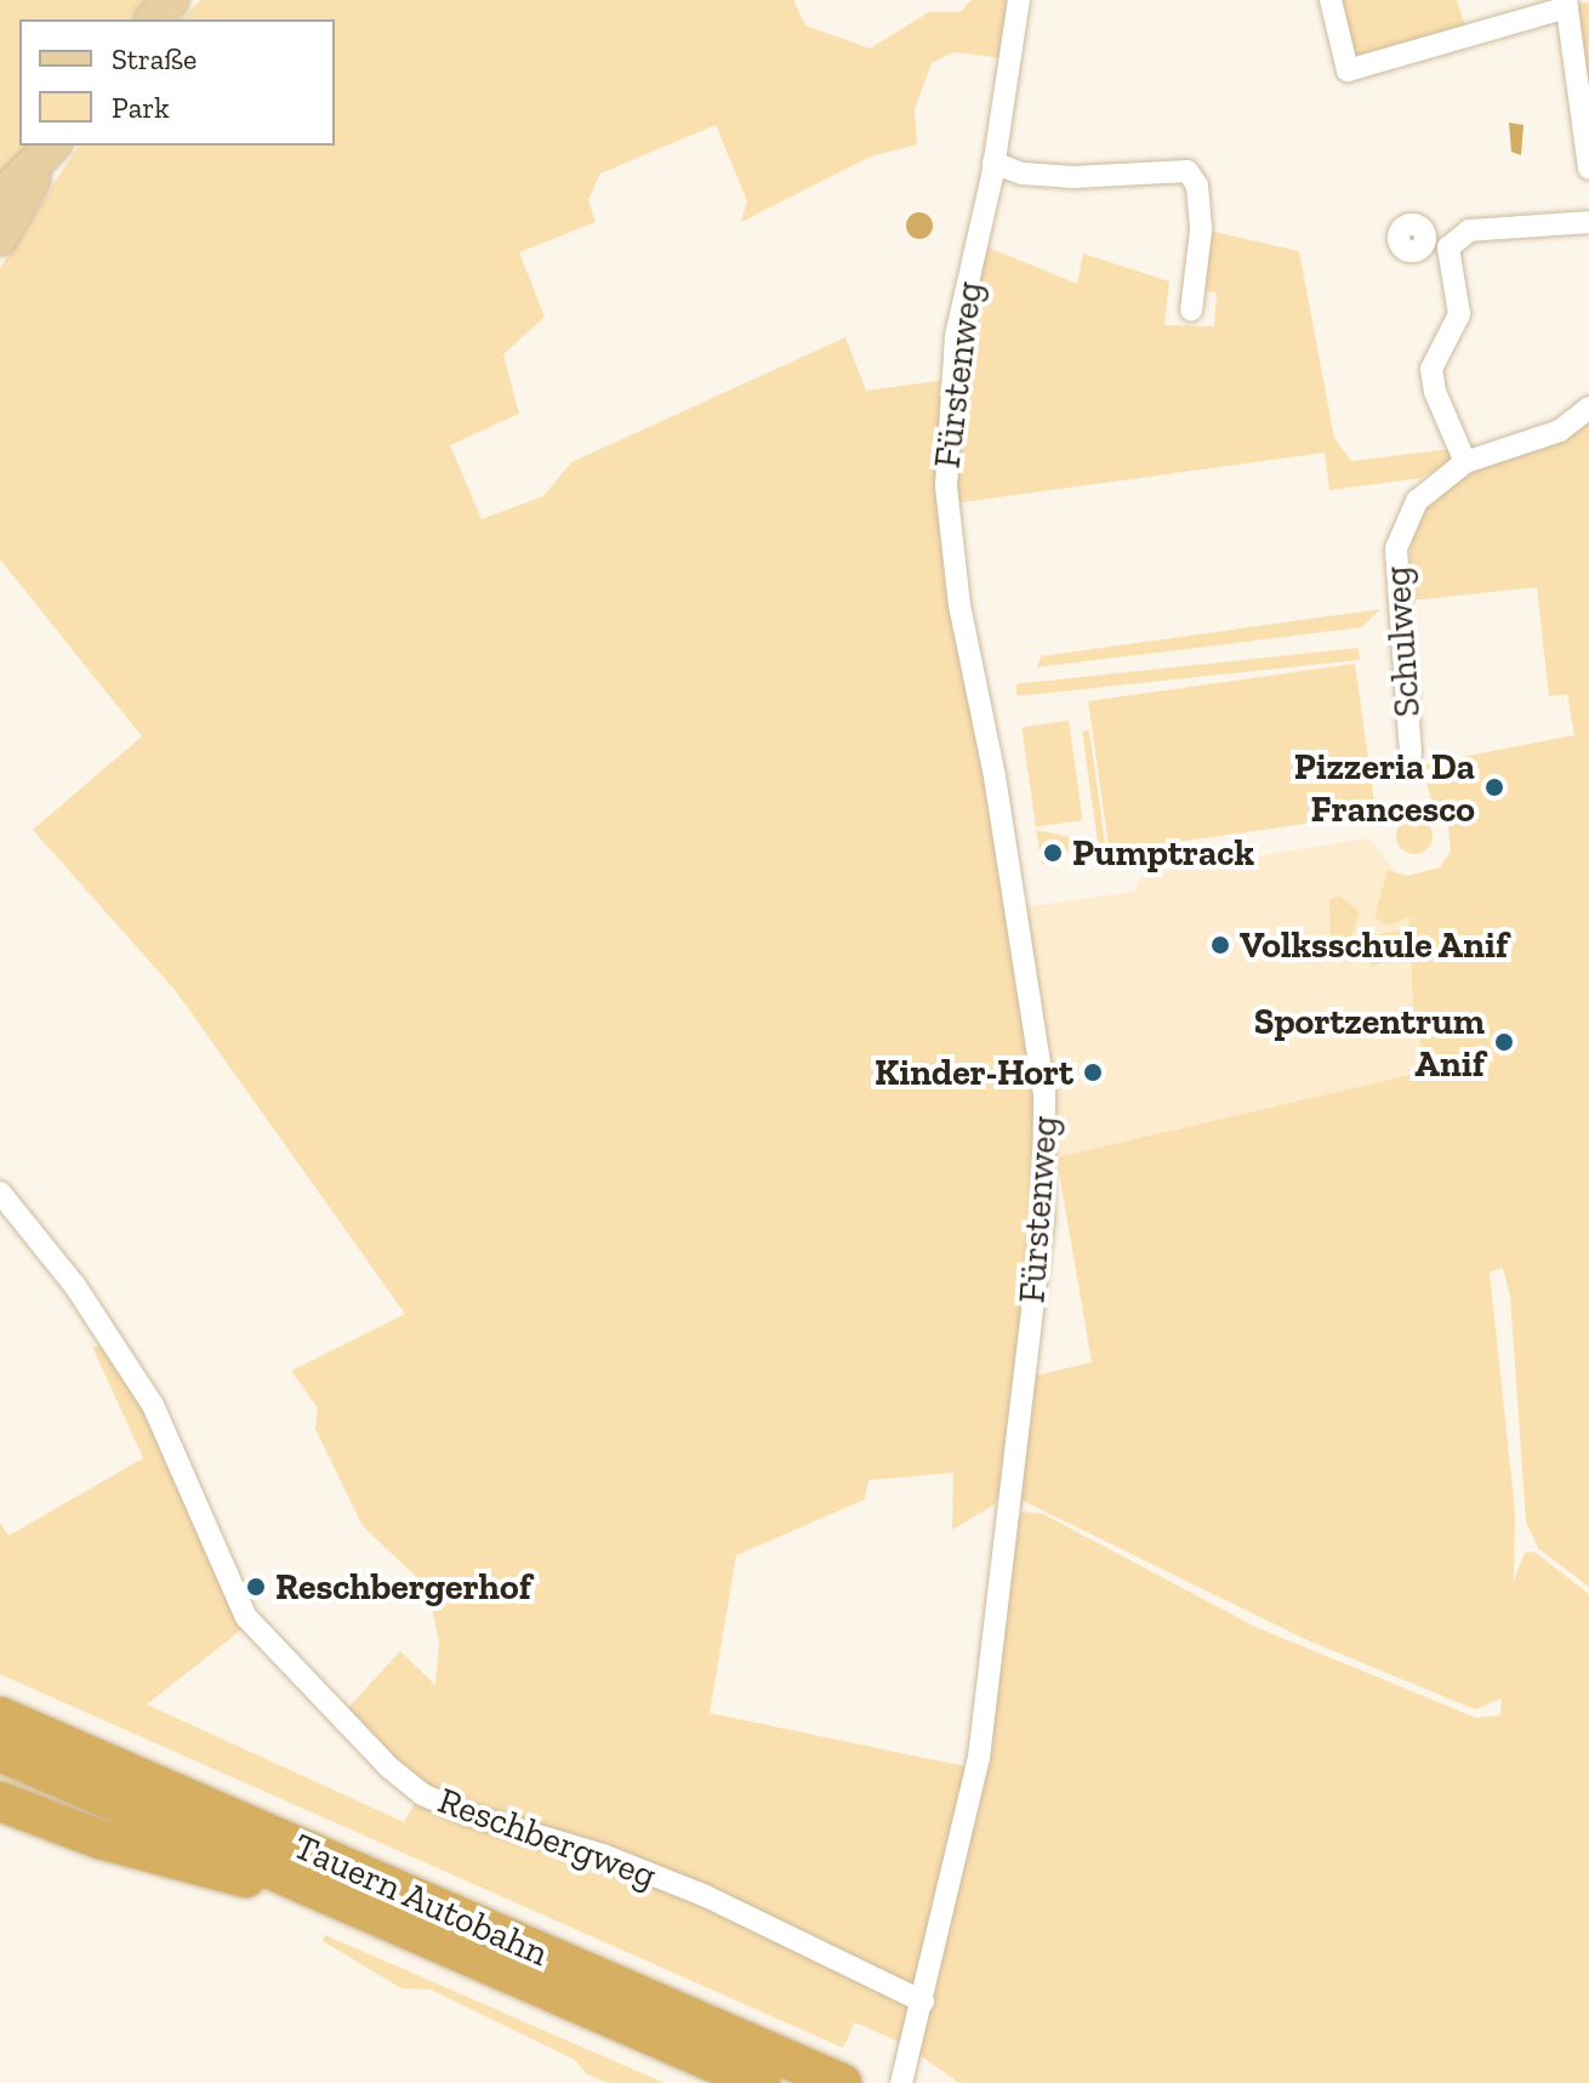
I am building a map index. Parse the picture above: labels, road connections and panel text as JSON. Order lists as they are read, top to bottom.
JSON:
{
  "streets": {
    "highway": ["Tauern Autobahn"],
    "street": ["Fürstenweg", "Schulweg", "Reschbergweg"]
  },
  "crossings": [
    ["Fürstenweg", "Reschbergweg"]
  ],
  "places": [
    "Pizzeria Da Francesco",
    "Pumptrack",
    "Volksschule Anif",
    "Sportzentrum Anif",
    "Kinder-Hort",
    "Reschbergerhof"
  ],
  "legend": ["Straße", "Park"]
}
